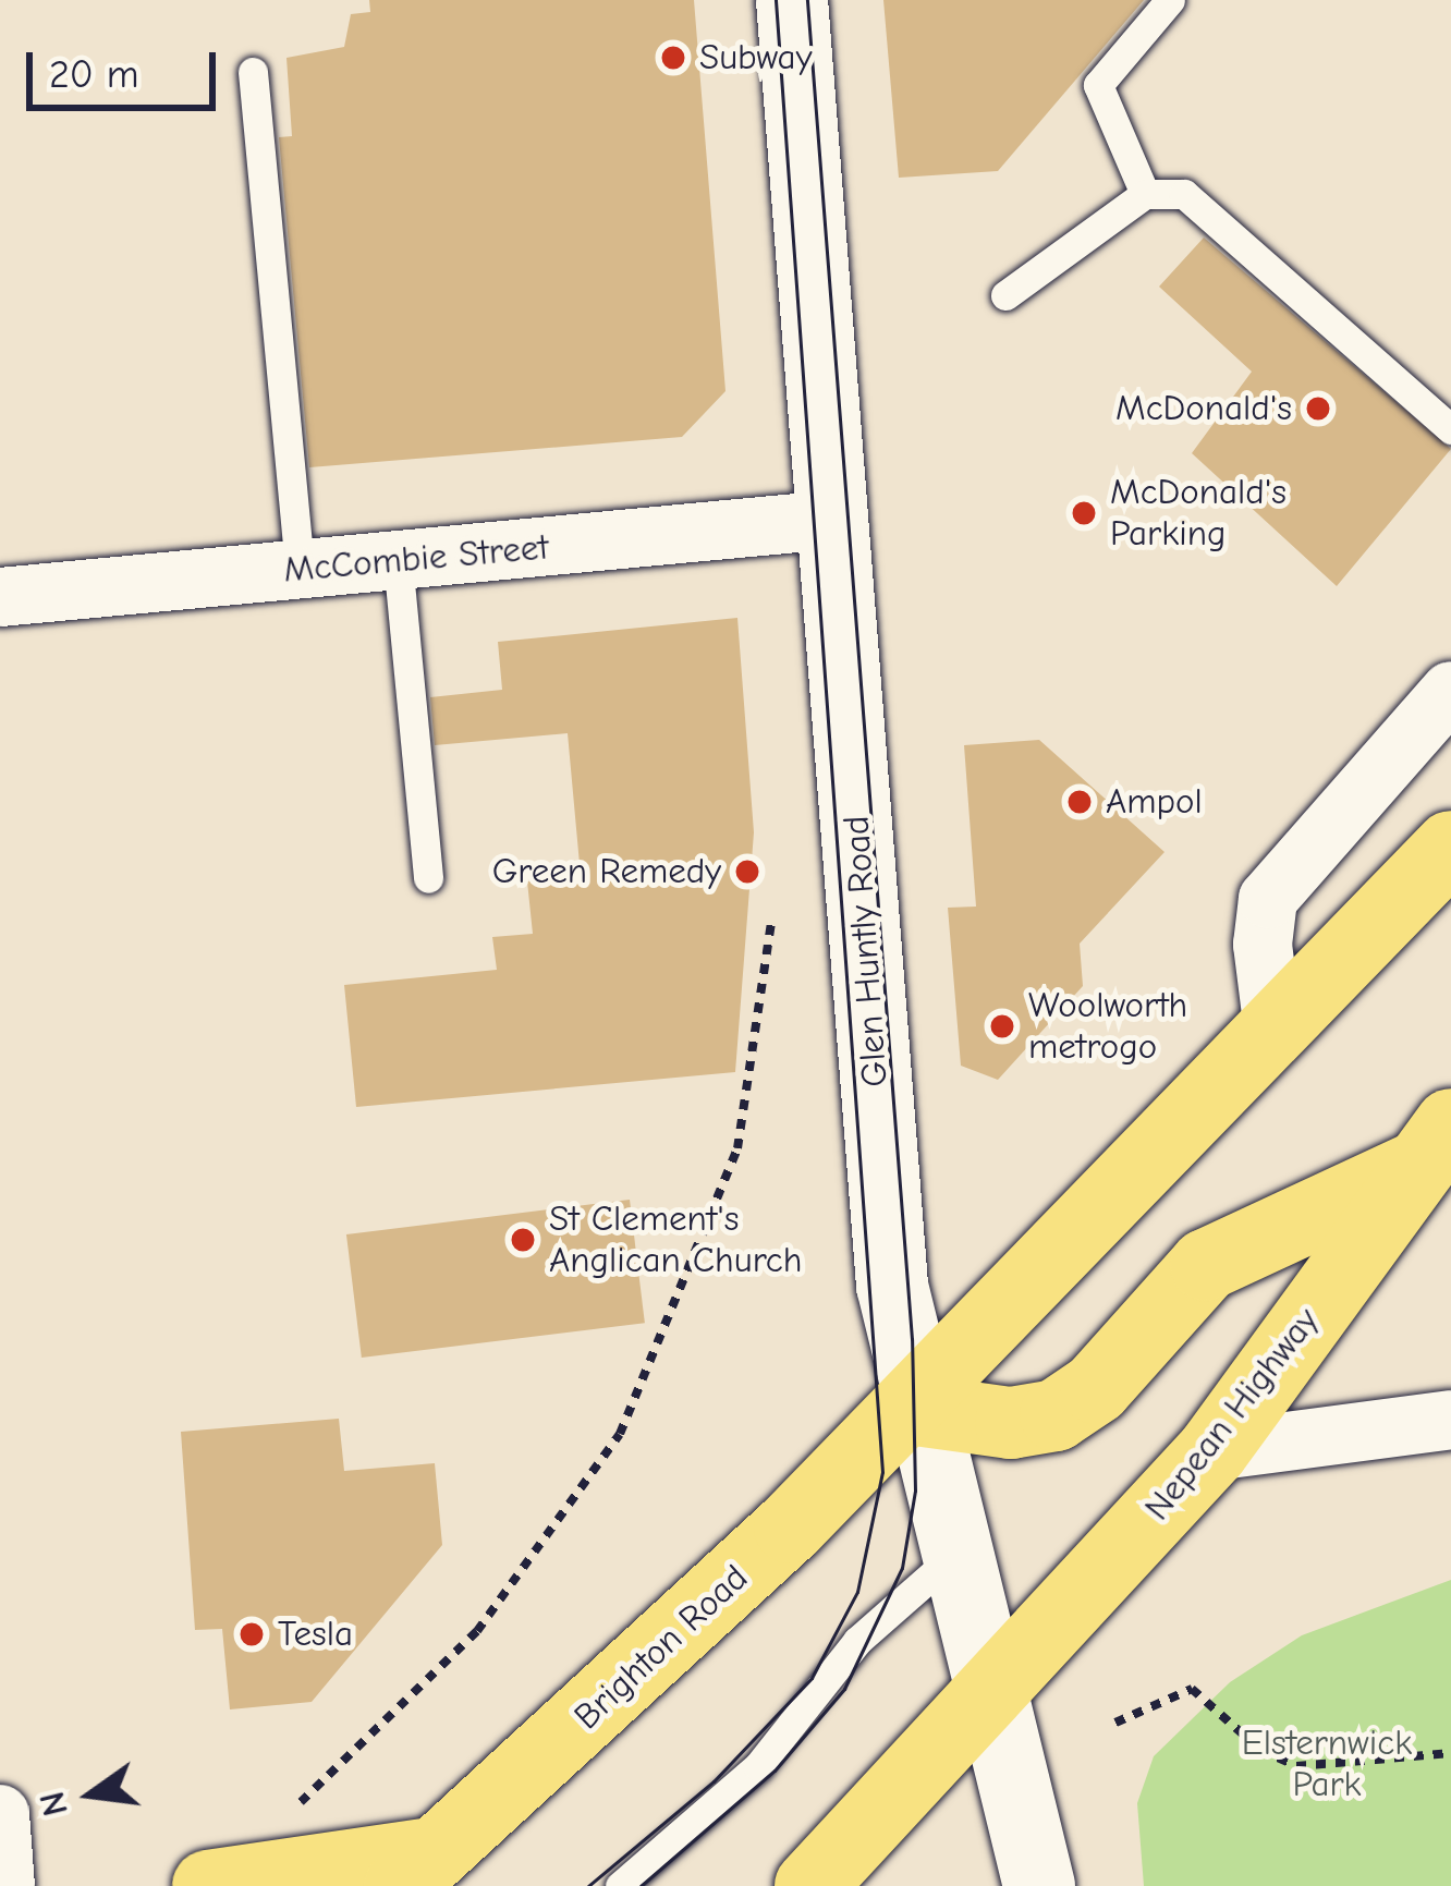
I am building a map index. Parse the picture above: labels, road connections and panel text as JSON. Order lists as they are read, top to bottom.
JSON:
{
  "streets": {
    "main road": ["Nepean Highway", "Brighton Road"],
    "street": ["McCombie Street", "Glen Huntly Road"]
  },
  "crossings": [
    ["McCombie Street", "Glen Huntly Road"],
    ["Glen Huntly Road", "Nepean Highway"],
    ["Glen Huntly Road", "Brighton Road"]
  ],
  "parks": ["Elsternwick Park"],
  "places": [
    "Subway",
    "McDonald's",
    "McDonald's Parking",
    "Ampol",
    "Green Remedy",
    "Woolworth metrogo",
    "St Clement's Anglican Church",
    "Tesla"
  ],
  "scale_bar": "20 m",
  "north": "left"
}
